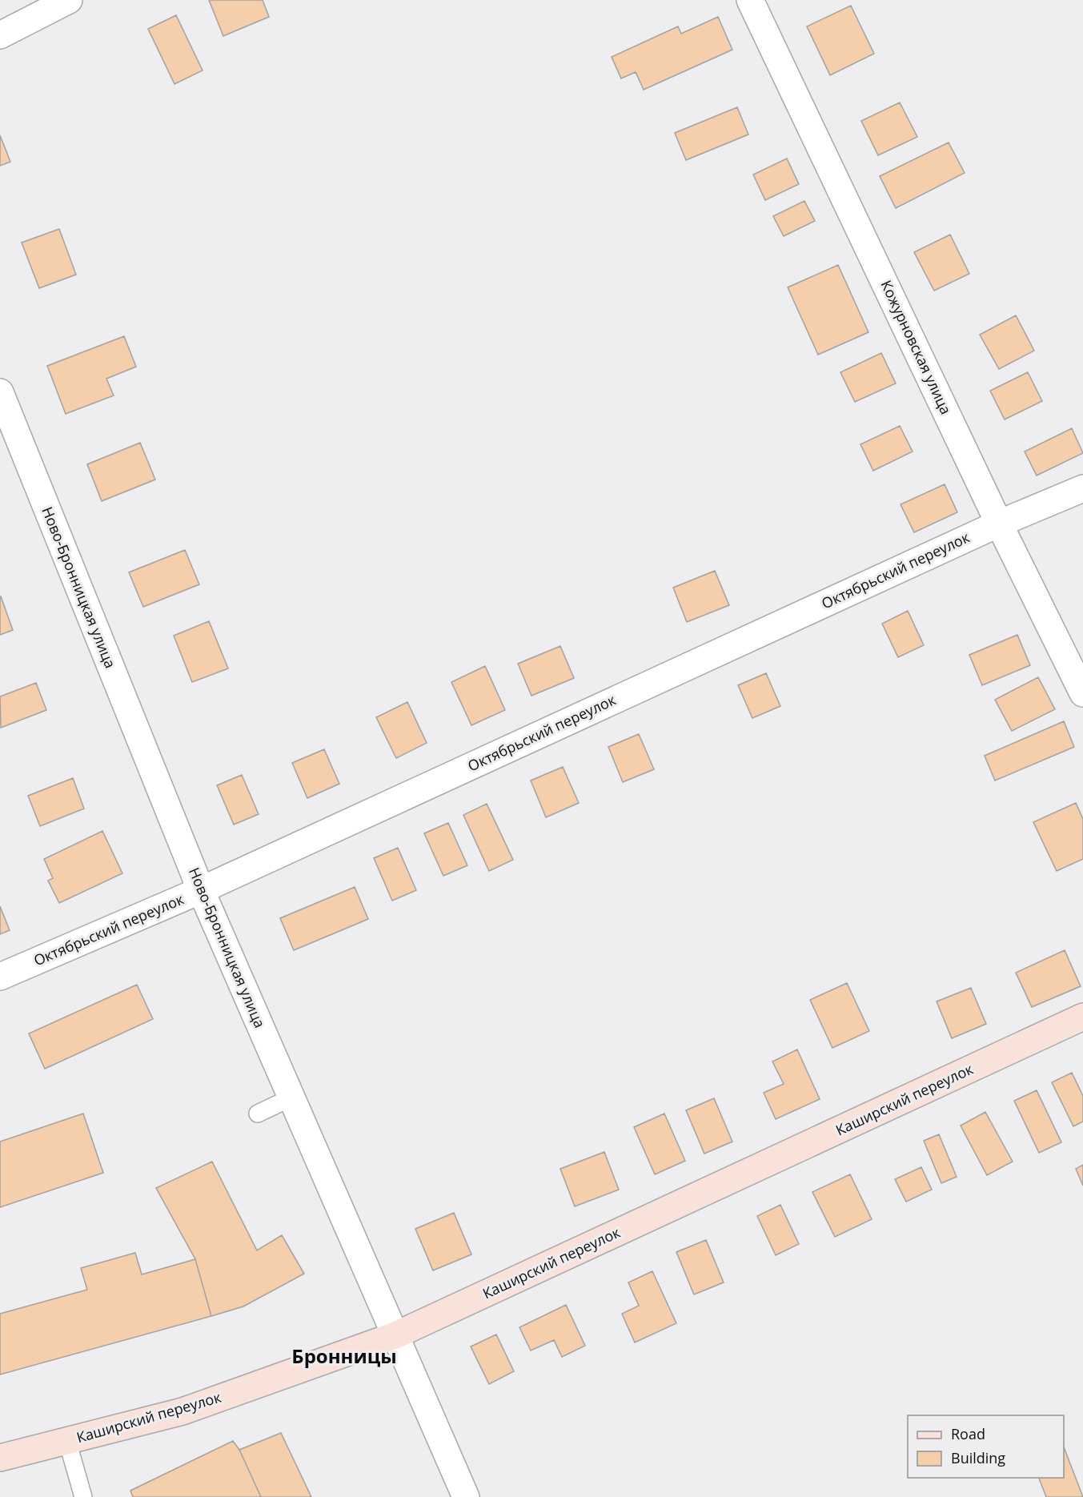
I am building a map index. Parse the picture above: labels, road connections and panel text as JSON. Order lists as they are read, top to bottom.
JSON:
{
  "streets": {
    "main road": ["Каширский переулок"],
    "street": ["Кожурновская улица", "Октябрьский переулок", "Ново-Бронницкая улица"]
  },
  "crossings": [
    ["Кожурновская улица", "Октябрьский переулок"],
    ["Октябрьский переулок", "Ново-Бронницкая улица"],
    ["Ново-Бронницкая улица", "Каширский переулок"]
  ],
  "districts": ["Бронницы"],
  "legend": ["Road", "Building"]
}
